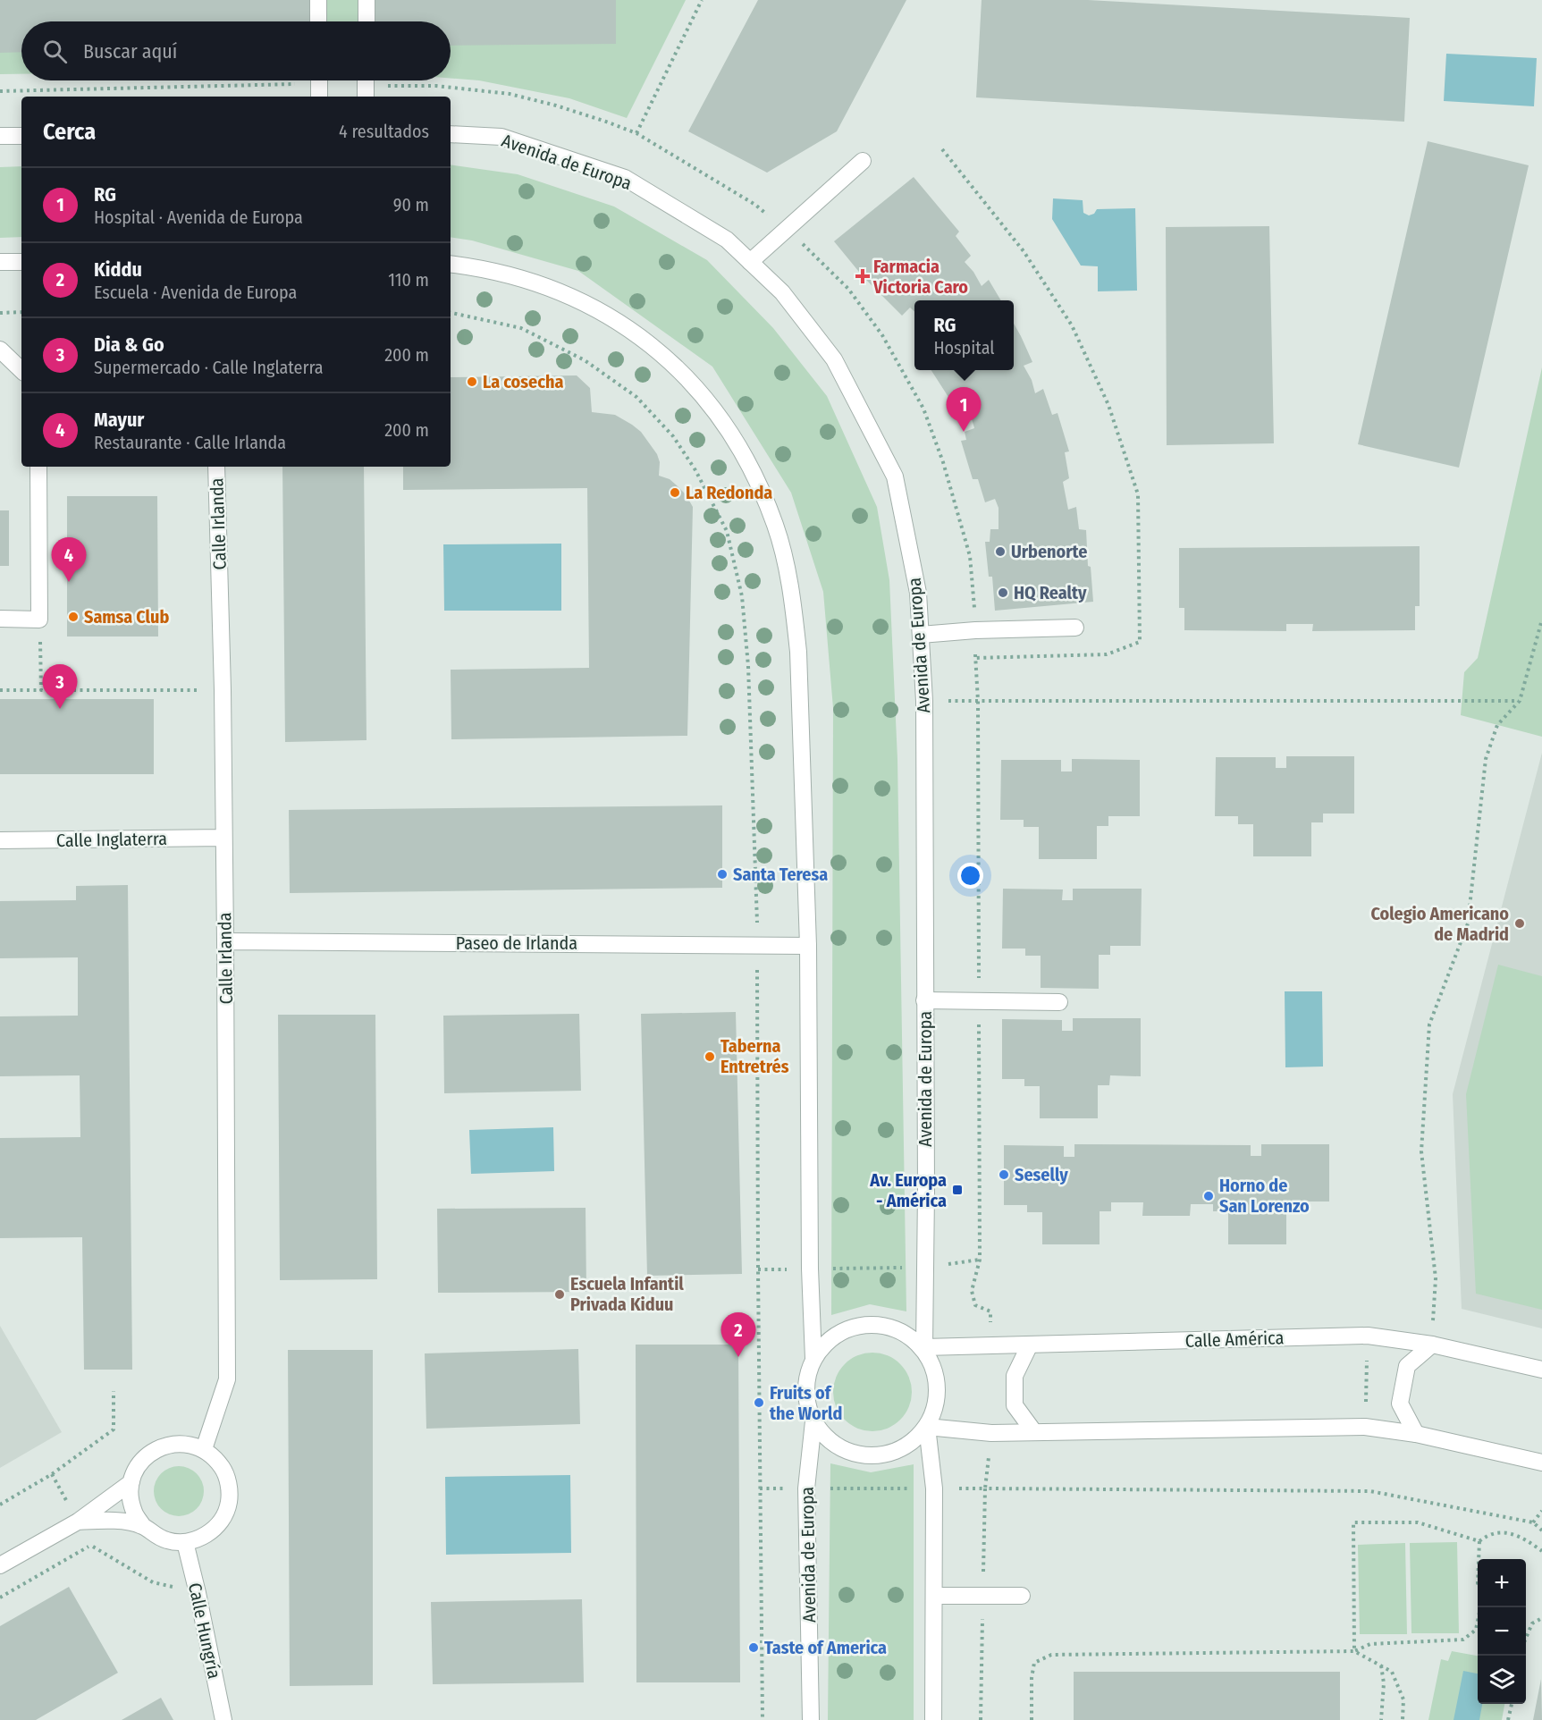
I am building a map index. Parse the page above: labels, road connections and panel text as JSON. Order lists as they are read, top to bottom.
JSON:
{
  "streets": {
    "street": [
      "Avenida de Europa",
      "Calle Irlanda",
      "Calle Inglaterra",
      "Paseo de Irlanda",
      "Calle América",
      "Calle Hungría"
    ]
  },
  "crossings": [
    ["Avenida de Europa", "Calle América"],
    ["Calle Irlanda", "Calle Inglaterra"],
    ["Calle Irlanda", "Paseo de Irlanda"],
    ["Calle Irlanda", "Calle Hungría"]
  ],
  "places": {
    "health": ["Farmacia Victoria Caro"],
    "other": [
      "La cosecha",
      "La Redonda",
      "Urbenorte",
      "HQ Realty",
      "Samsa Club",
      "Santa Teresa",
      "Colegio Americano de Madrid",
      "Taberna Entretrés",
      "Seselly",
      "Horno de San Lorenzo",
      "Escuela Infantil Privada Kiduu",
      "Fruits of the World",
      "Taste of America"
    ],
    "transit": ["Av. Europa - América"]
  },
  "page": {
    "search": "Buscar aquí",
    "heading": ["Cerca", "4 resultados"],
    "list": [
      {
        "mark": "1",
        "name": "RG",
        "note": "Hospital · Avenida de Europa",
        "value": "90 m"
      },
      {
        "mark": "2",
        "name": "Kiddu",
        "note": "Escuela · Avenida de Europa",
        "value": "110 m"
      },
      {
        "mark": "3",
        "name": "Dia & Go",
        "note": "Supermercado · Calle Inglaterra",
        "value": "200 m"
      },
      {
        "mark": "4",
        "name": "Mayur",
        "note": "Restaurante · Calle Irlanda",
        "value": "200 m"
      }
    ],
    "popup": ["RG", "Hospital"],
    "pins": [
      "1",
      "4",
      "3",
      "2"
    ],
    "map_buttons": ["+", "−"]
  }
}
